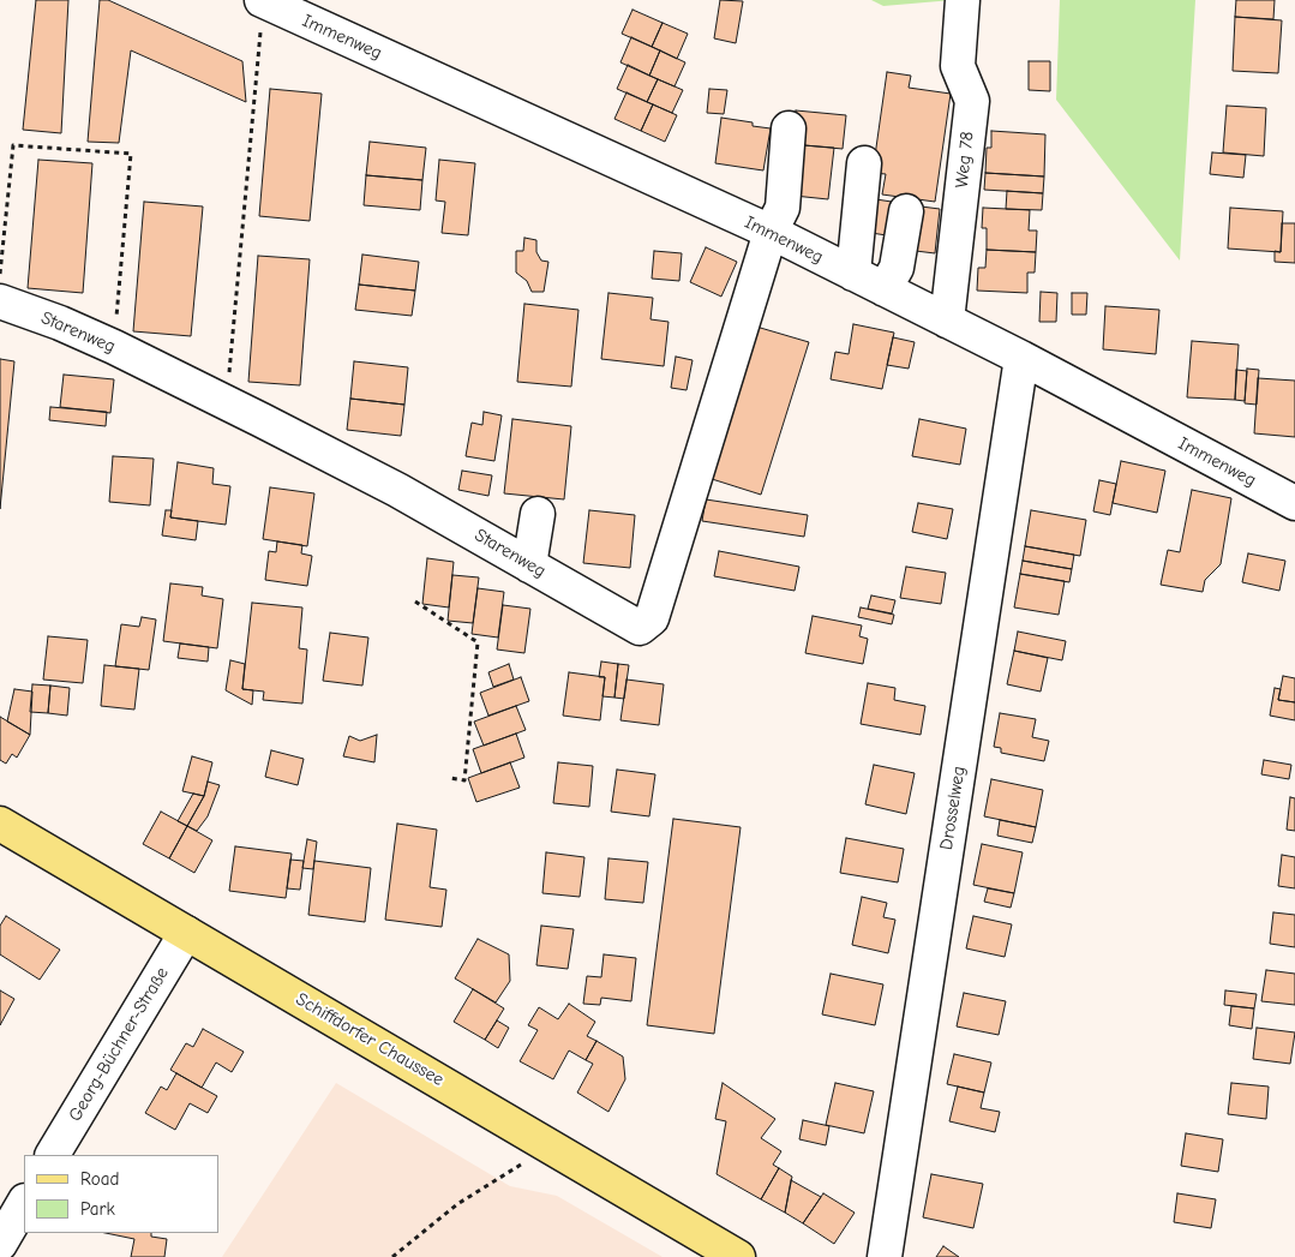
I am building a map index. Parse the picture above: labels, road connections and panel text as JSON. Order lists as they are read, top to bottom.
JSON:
{
  "streets": {
    "main road": ["Schiffdorfer Chaussee"],
    "street": [
      "Immenweg",
      "Weg 78",
      "Starenweg",
      "Drosselweg",
      "Georg-Büchner-Straße"
    ]
  },
  "crossings": [
    ["Immenweg", "Weg 78"],
    ["Immenweg", "Starenweg"],
    ["Immenweg", "Drosselweg"],
    ["Schiffdorfer Chaussee", "Georg-Büchner-Straße"]
  ],
  "legend": ["Road", "Park"]
}
